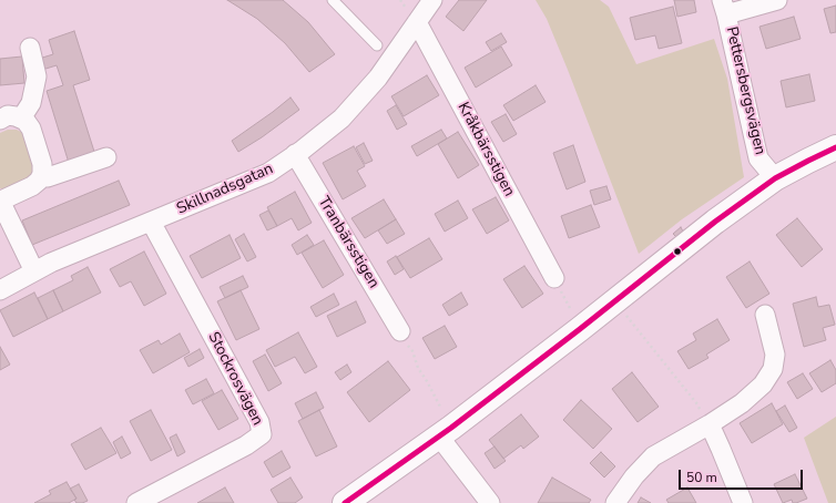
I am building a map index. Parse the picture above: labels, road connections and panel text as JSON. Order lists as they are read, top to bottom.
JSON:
{
  "streets": {
    "street": [
      "Pettersbergsvägen",
      "Kråkbärsstigen",
      "Skillnadsgatan",
      "Tranbärsstigen",
      "Stockrosvägen"
    ]
  },
  "crossings": [
    ["Kråkbärsstigen", "Skillnadsgatan"],
    ["Skillnadsgatan", "Tranbärsstigen"],
    ["Skillnadsgatan", "Stockrosvägen"]
  ],
  "scale_bar": "50 m"
}
